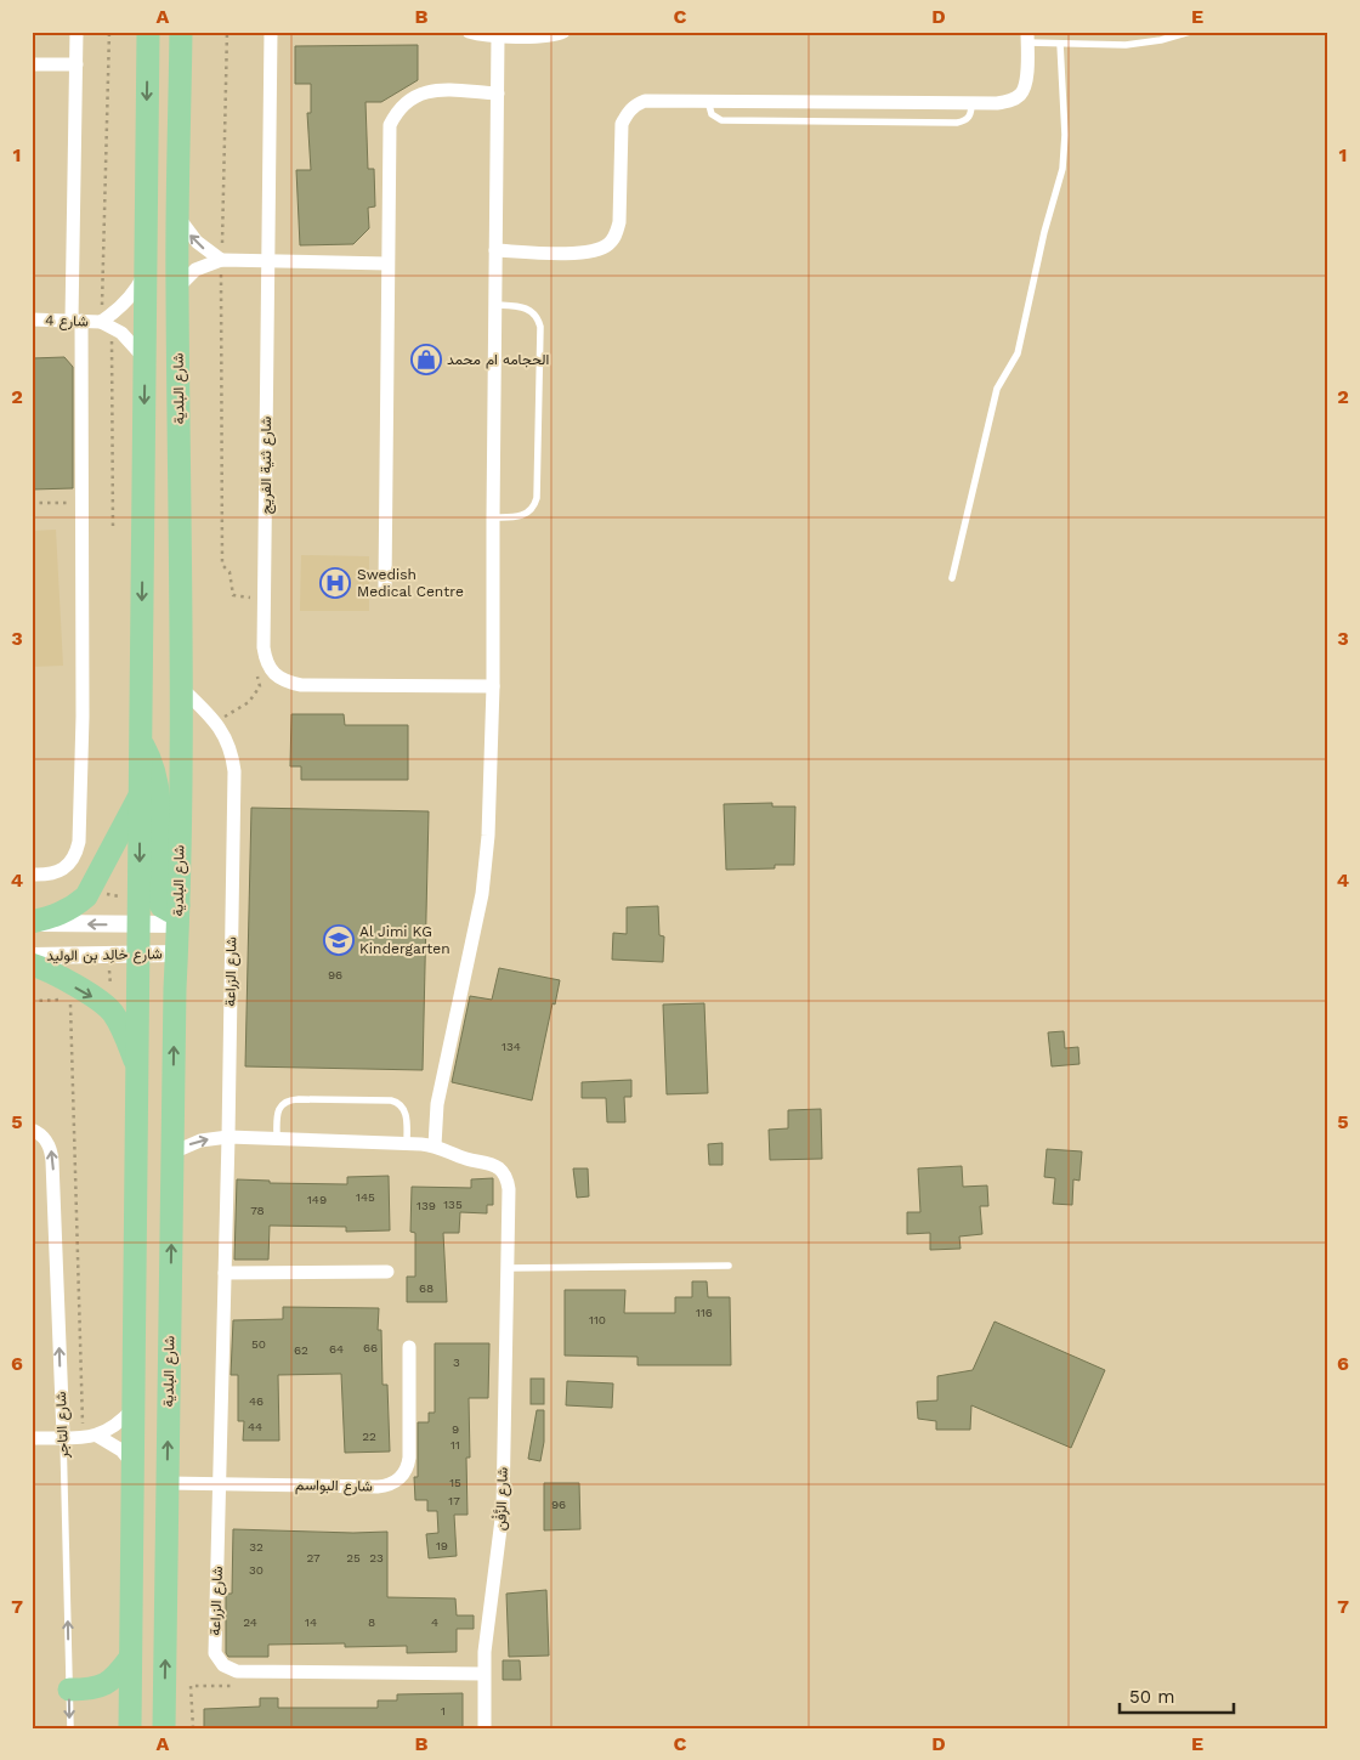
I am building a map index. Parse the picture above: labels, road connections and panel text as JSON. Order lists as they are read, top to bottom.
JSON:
{
  "streets": {
    "main road": ["شارع البلدية"],
    "street": [
      "شارع 4",
      "شارع ثنية الفريج",
      "شارع خالِد بن الوليد",
      "شارع الزراعة",
      "شارع التاجر",
      "شارع البواسم",
      "شارع الزَّفْن"
    ]
  },
  "crossings": [
    ["شارع البلدية", "شارع خالِد بن الوليد"],
    ["شارع البلدية", "شارع الزراعة"],
    ["شارع البلدية", "شارع البواسم"],
    ["شارع البلدية", "شارع الزَّفْن"],
    ["شارع الزراعة", "شارع البواسم"],
    ["شارع الزراعة", "شارع الزَّفْن"]
  ],
  "one_way": ["شارع التاجر"],
  "places": {
    "shop": ["الحجامه ام محمد"],
    "hospital": ["Swedish Medical Centre"],
    "school or university": ["Al Jimi KG Kindergarten"]
  },
  "house_numbers": [
    "96",
    "134",
    "145",
    "149",
    "135",
    "139",
    "78",
    "68",
    "116",
    "110",
    "50",
    "66",
    "64",
    "62",
    "3",
    "46",
    "44",
    "9",
    "22",
    "11",
    "15",
    "17",
    "96",
    "19",
    "32",
    "27",
    "25",
    "23",
    "30",
    "24",
    "14",
    "8",
    "4",
    "1"
  ],
  "scale_bar": "50 m",
  "grid": {
    "columns": [
      "A",
      "B",
      "C",
      "D",
      "E"
    ],
    "rows": [
      "1",
      "2",
      "3",
      "4",
      "5",
      "6",
      "7"
    ]
  }
}
